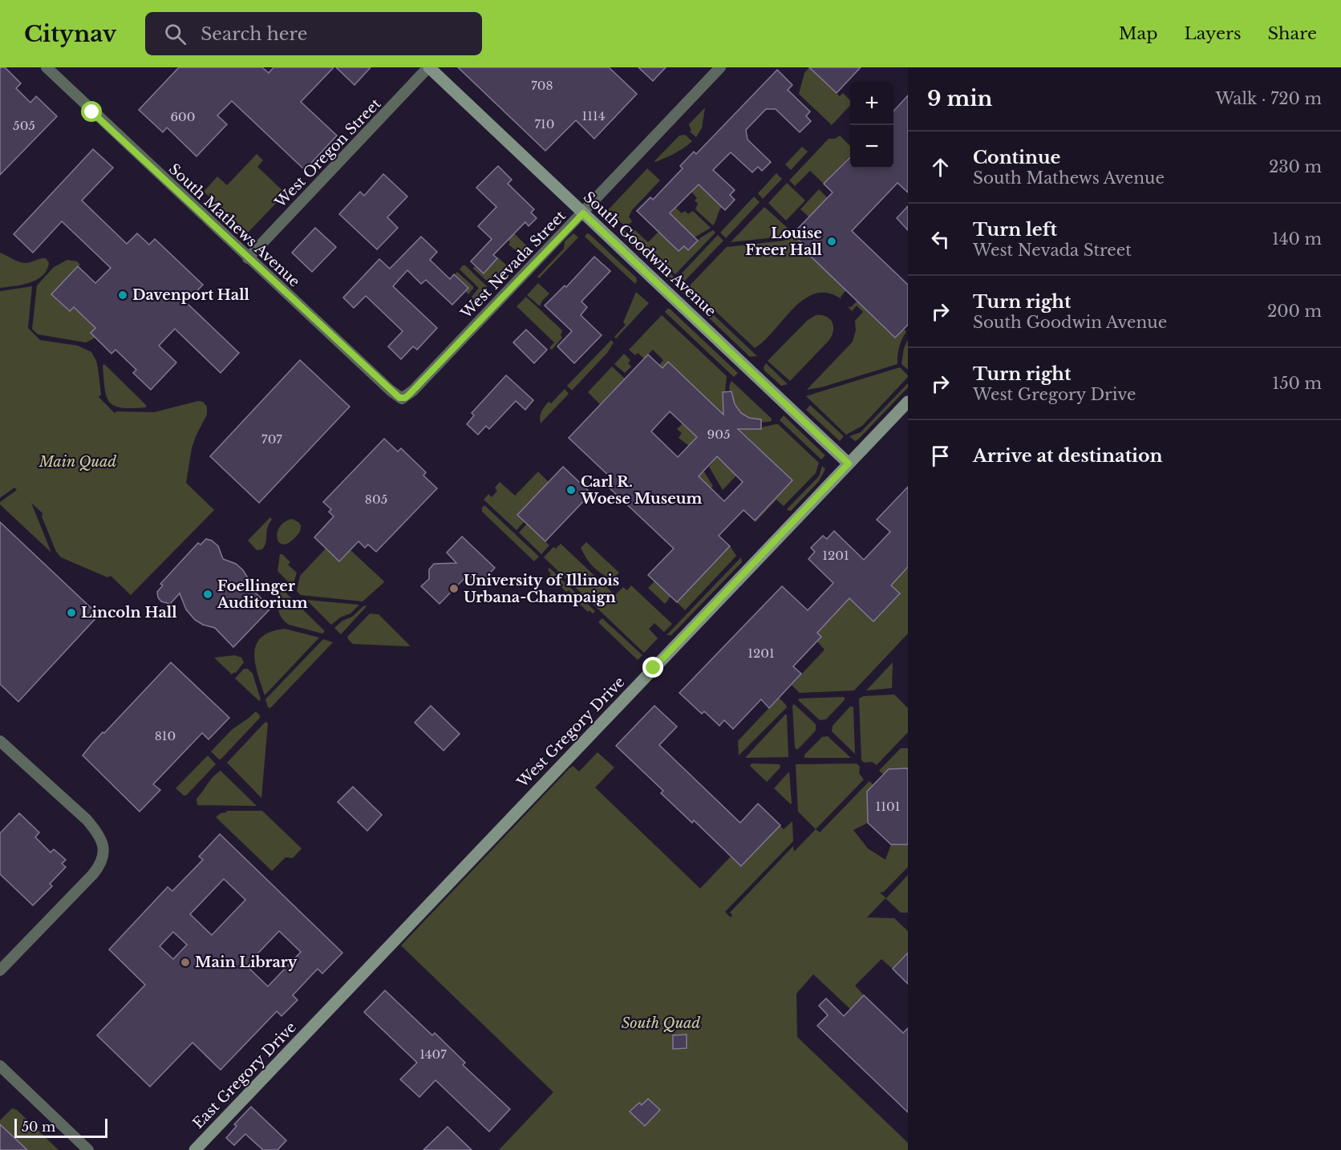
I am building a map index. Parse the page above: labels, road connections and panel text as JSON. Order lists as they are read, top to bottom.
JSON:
{
  "streets": {
    "street": [
      "West Oregon Street",
      "South Mathews Avenue",
      "South Goodwin Avenue",
      "West Nevada Street",
      "West Gregory Drive",
      "East Gregory Drive"
    ]
  },
  "crossings": [
    ["West Oregon Street", "South Mathews Avenue"],
    ["West Oregon Street", "South Goodwin Avenue"],
    ["South Mathews Avenue", "West Nevada Street"],
    ["South Goodwin Avenue", "West Nevada Street"],
    ["South Goodwin Avenue", "West Gregory Drive"],
    ["West Gregory Drive", "East Gregory Drive"]
  ],
  "parks": ["Main Quad", "South Quad"],
  "places": [
    "Louise Freer Hall",
    "Davenport Hall",
    "Carl R. Woese Museum",
    "University of Illinois Urbana-Champaign",
    "Foellinger Auditorium",
    "Lincoln Hall",
    "Main Library"
  ],
  "house_numbers": [
    "708",
    "1114",
    "600",
    "710",
    "505",
    "905",
    "707",
    "805",
    "1201",
    "1201",
    "810",
    "1101",
    "1407"
  ],
  "scale_bar": "50 m",
  "page": {
    "header": "Citynav",
    "search": "Search here",
    "nav": ["Map", "Layers", "Share"],
    "heading": ["9 min", "Walk · 720 m"],
    "map_buttons": ["+", "−"],
    "list": [
      ["Continue", "South Mathews Avenue", "230 m"],
      ["Turn left", "West Nevada Street", "140 m"],
      ["Turn right", "South Goodwin Avenue", "200 m"],
      ["Turn right", "West Gregory Drive", "150 m"],
      "Arrive at destination"
    ],
    "scale": "50 m"
  }
}
